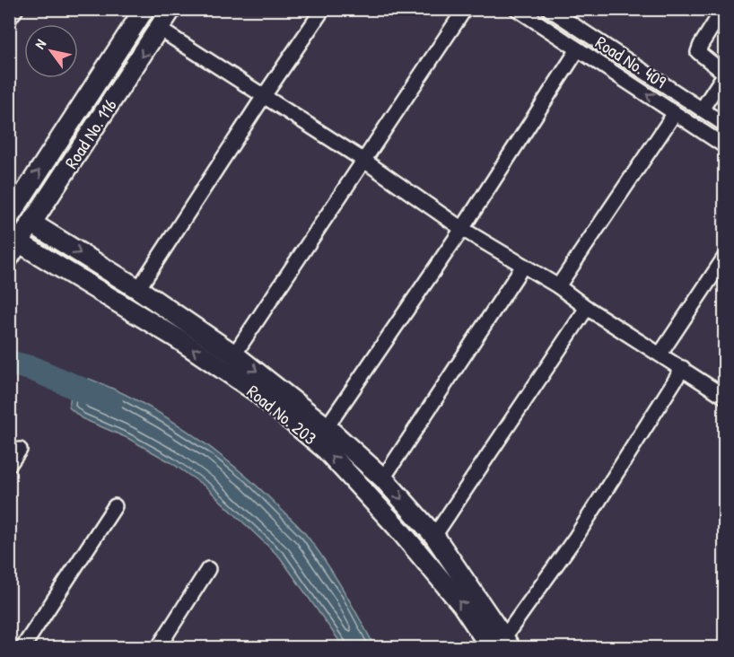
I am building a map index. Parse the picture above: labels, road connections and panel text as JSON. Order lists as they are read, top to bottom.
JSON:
{
  "streets": {
    "street": ["Road No. 409", "Road No. 116", "Road No. 203"]
  },
  "crossings": [
    ["Road No. 116", "Road No. 203"]
  ],
  "north": "top left"
}
